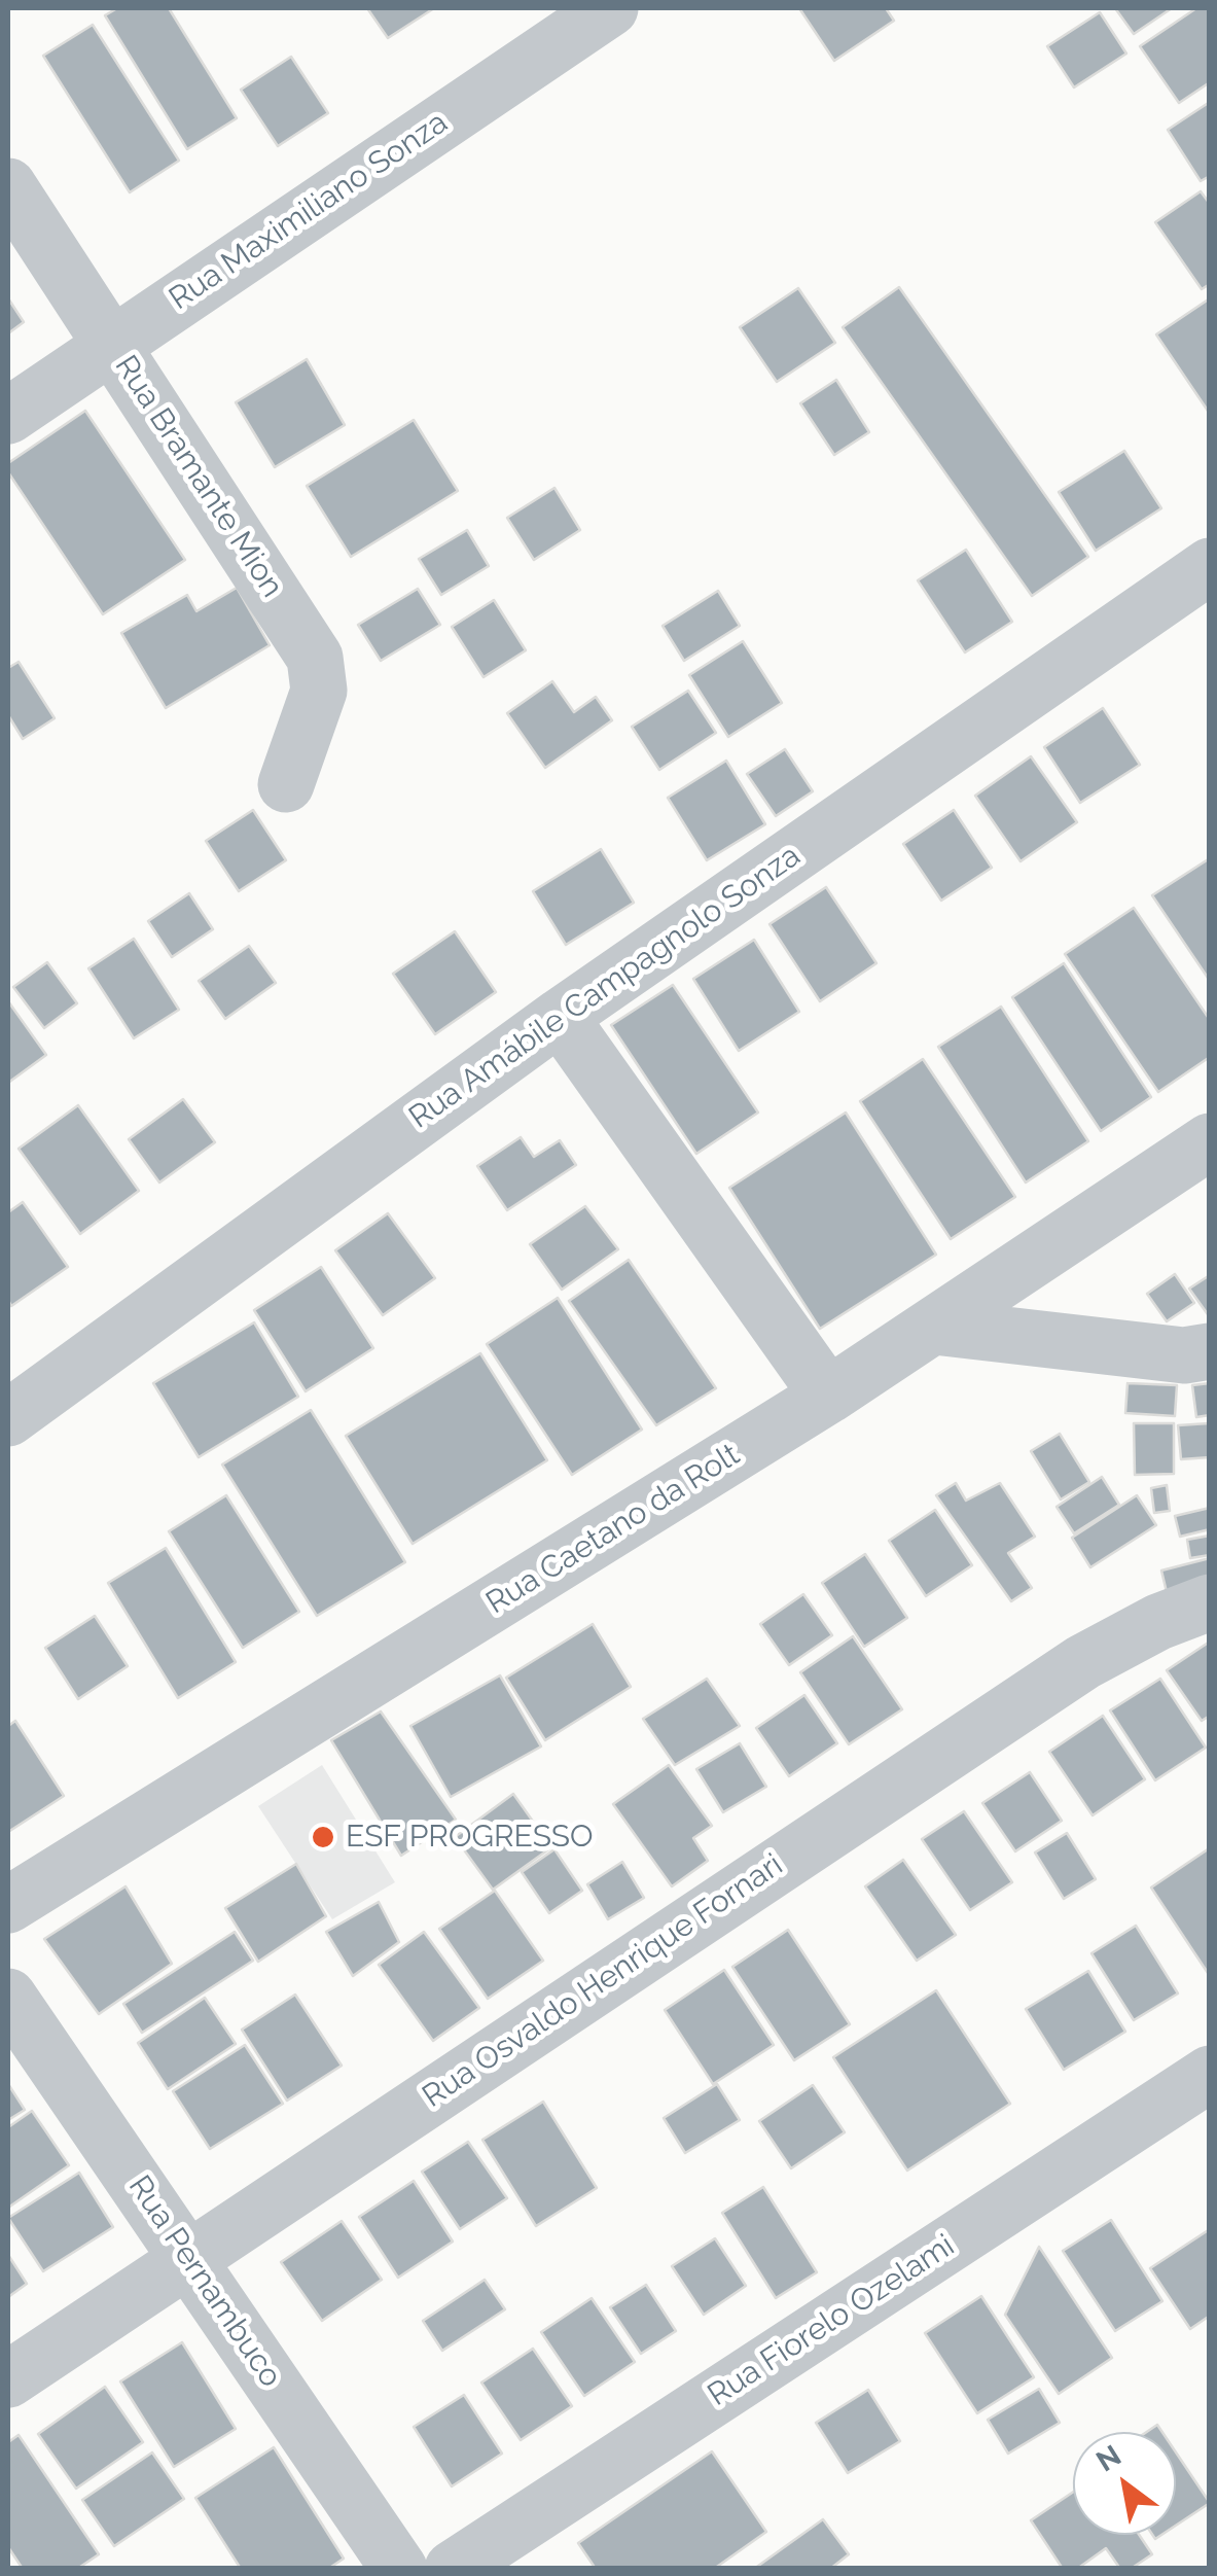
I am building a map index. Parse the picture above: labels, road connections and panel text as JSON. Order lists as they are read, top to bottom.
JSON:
{
  "streets": {
    "street": [
      "Rua Maximiliano Sonza",
      "Rua Bramante Mion",
      "Rua Amábile Campagnolo Sonza",
      "Rua Caetano da Rolt",
      "Rua Osvaldo Henrique Fornari",
      "Rua Pernambuco",
      "Rua Fiorelo Ozelami"
    ]
  },
  "crossings": [
    ["Rua Maximiliano Sonza", "Rua Bramante Mion"],
    ["Rua Osvaldo Henrique Fornari", "Rua Pernambuco"]
  ],
  "places": ["ESF PROGRESSO"],
  "north": "top left"
}
